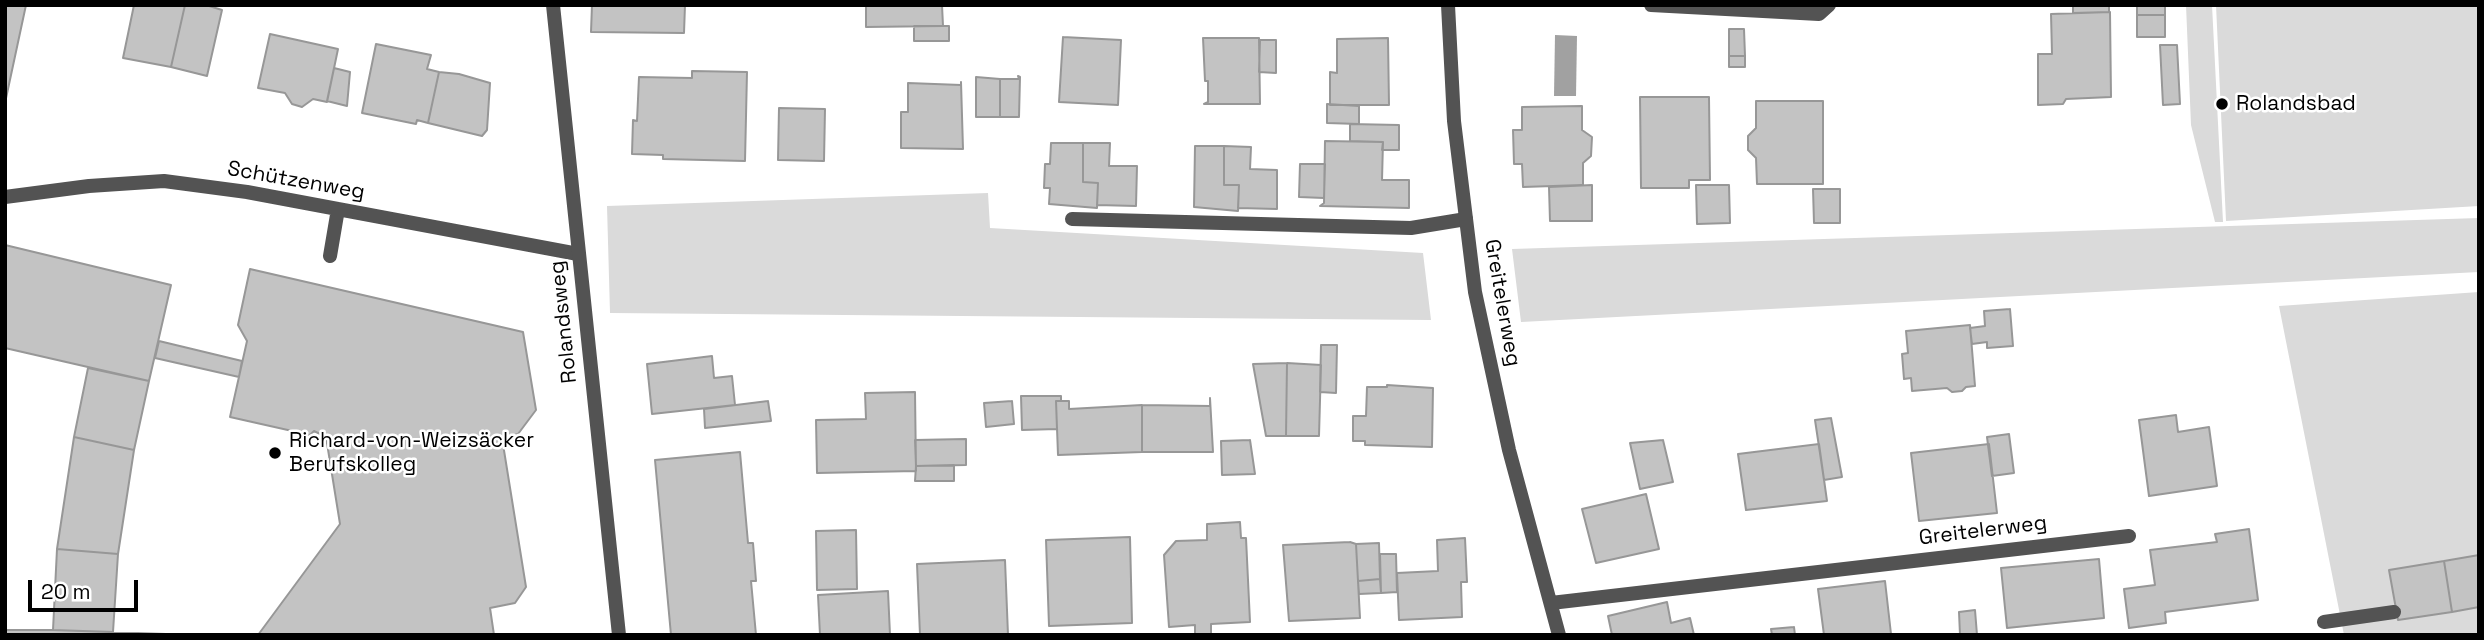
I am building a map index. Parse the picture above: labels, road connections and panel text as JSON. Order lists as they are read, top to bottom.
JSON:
{
  "streets": {
    "street": ["Schützenweg", "Greitelerweg", "Rolandsweg"]
  },
  "crossings": [
    ["Schützenweg", "Rolandsweg"]
  ],
  "places": ["Rolandsbad", "Richard-von-Weizsäcker Berufskolleg"],
  "scale_bar": "20 m"
}
